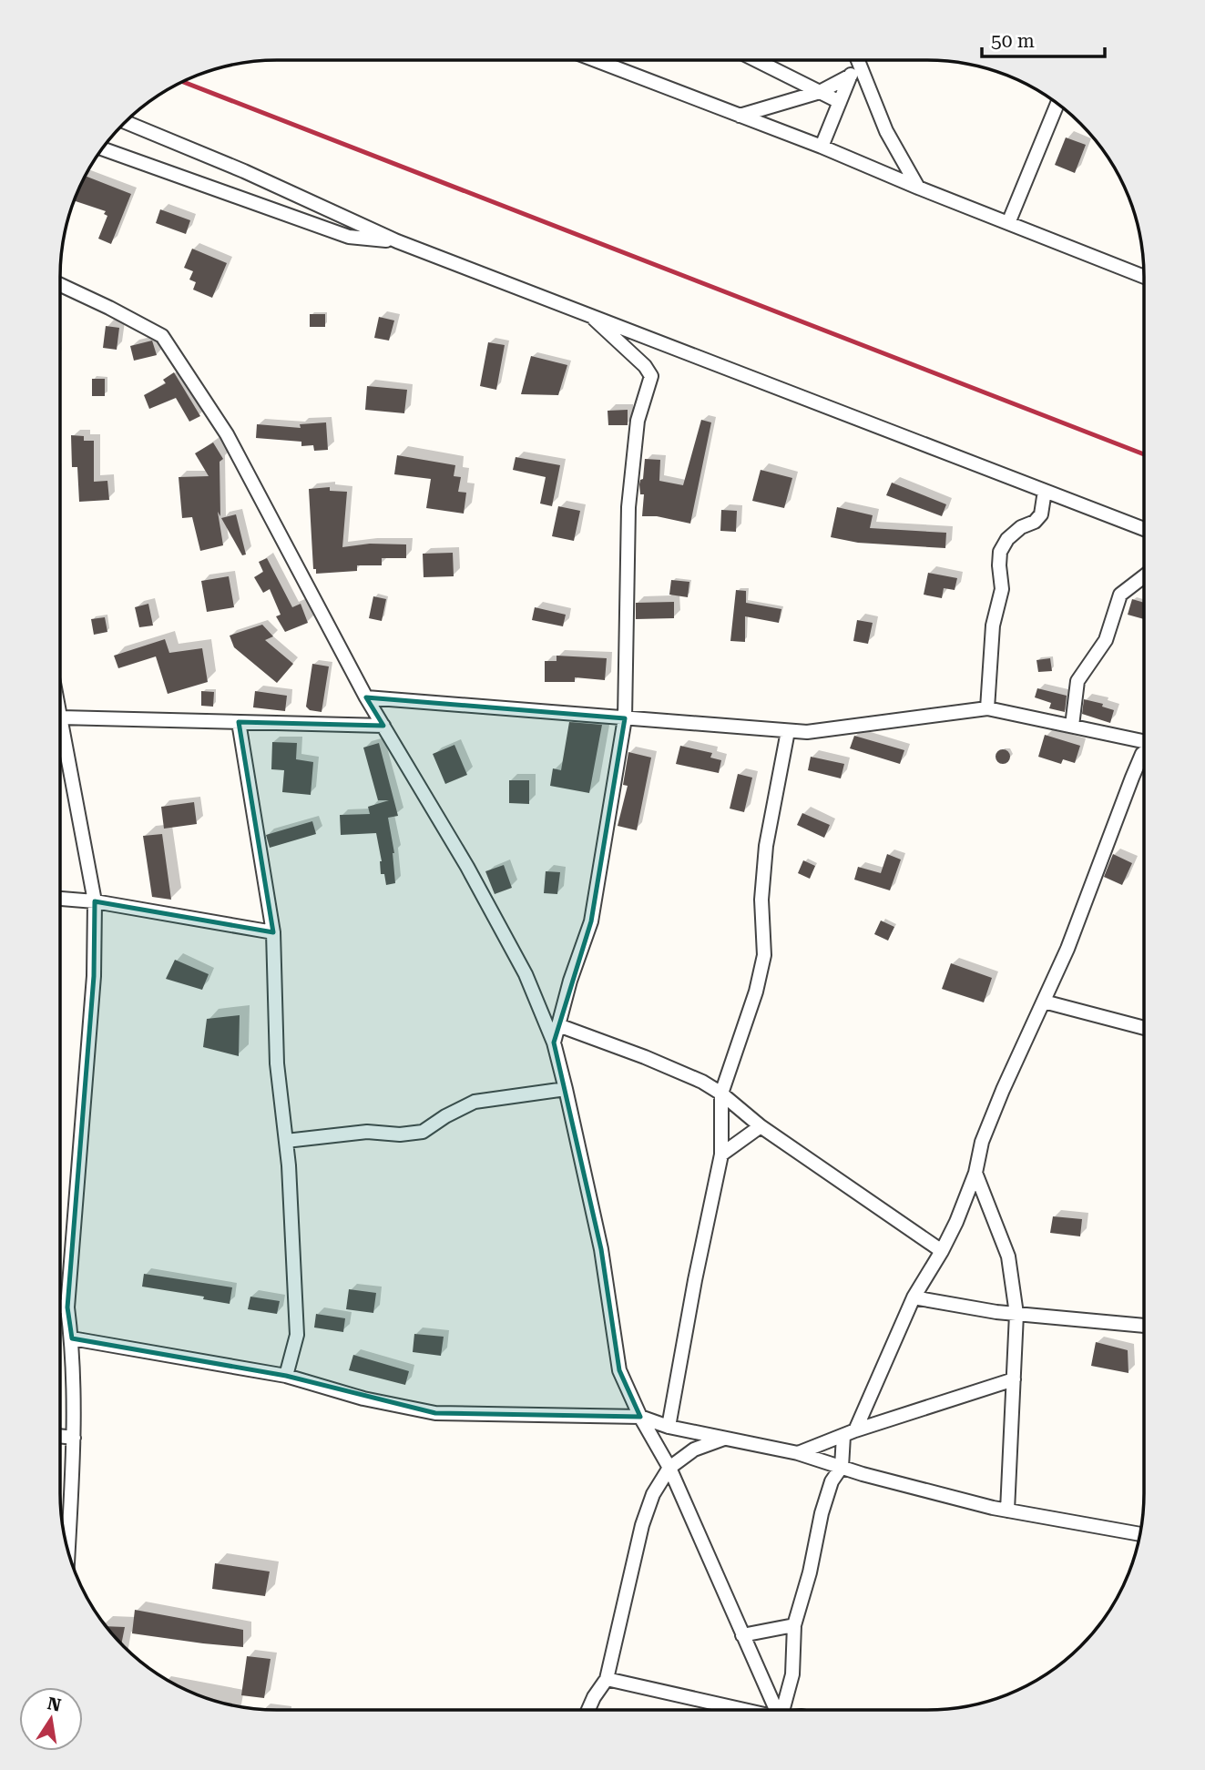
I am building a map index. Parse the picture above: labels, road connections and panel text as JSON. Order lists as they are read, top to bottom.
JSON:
{
  "scale_bar": "50 m",
  "north": "top"
}
